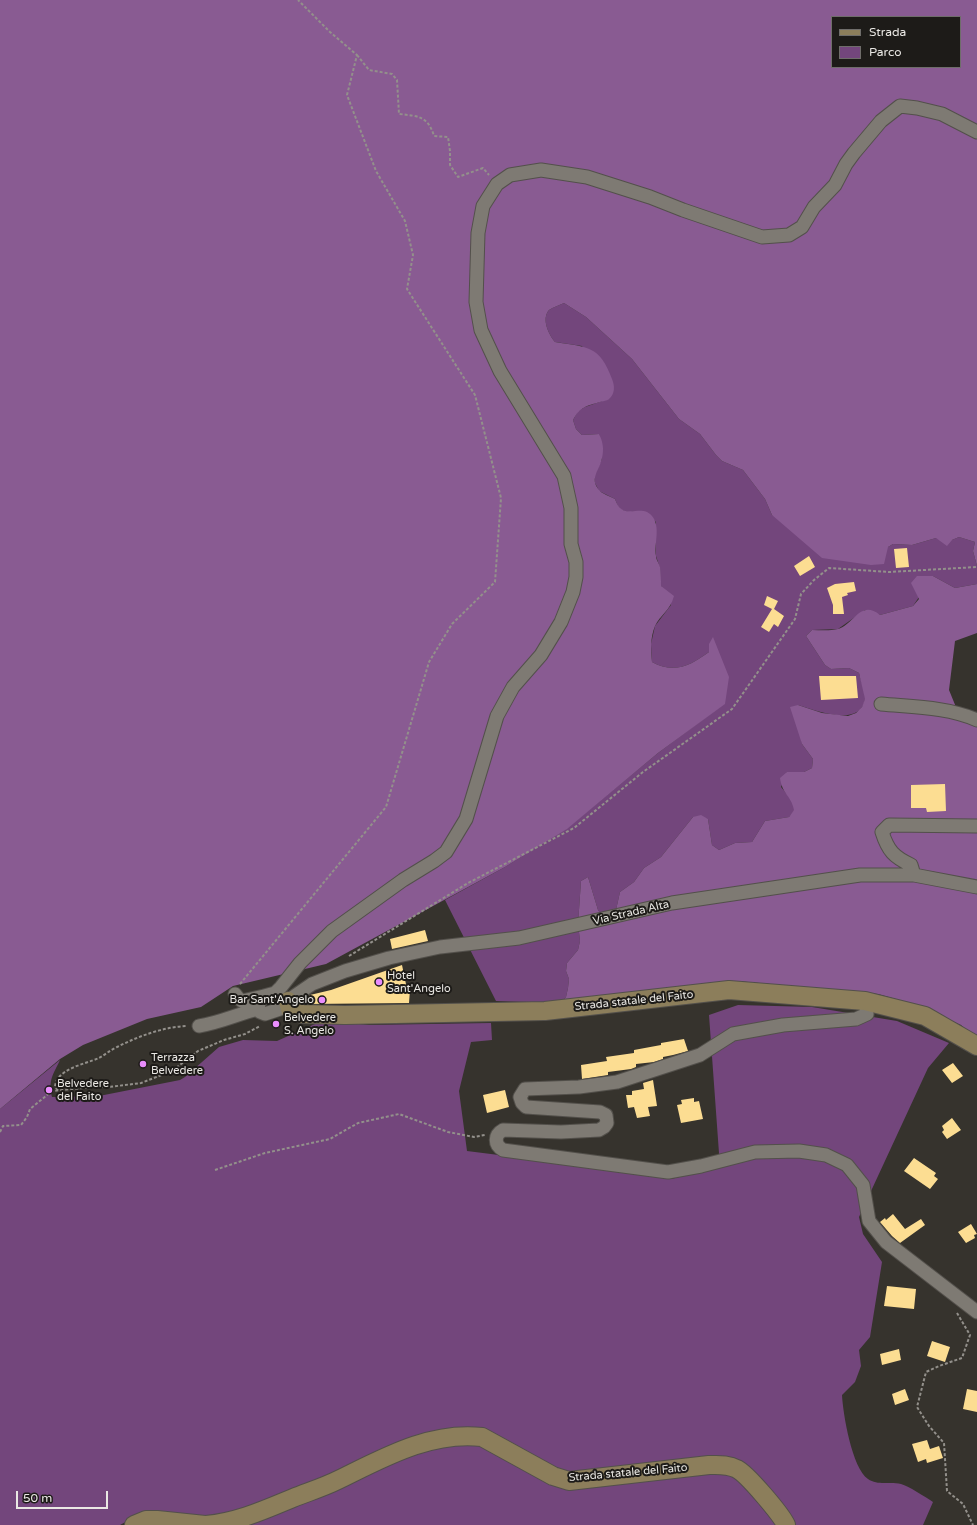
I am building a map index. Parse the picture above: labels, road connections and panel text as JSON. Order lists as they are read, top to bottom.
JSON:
{
  "streets": {
    "street": ["Via Strada Alta", "Strada statale del Faito"]
  },
  "crossings": [
    ["Via Strada Alta", "Strada statale del Faito"]
  ],
  "places": [
    "Hotel Sant'Angelo",
    "Bar Sant'Angelo",
    "Belvedere S. Angelo",
    "Terrazza Belvedere",
    "Belvedere del Faito"
  ],
  "legend": ["Strada", "Parco"],
  "scale_bar": "50 m"
}
